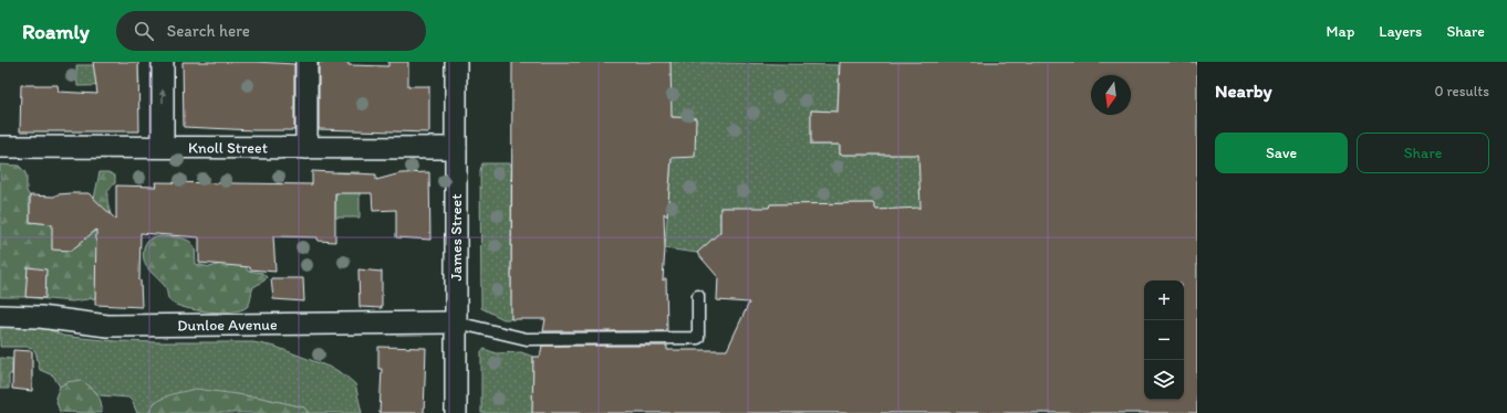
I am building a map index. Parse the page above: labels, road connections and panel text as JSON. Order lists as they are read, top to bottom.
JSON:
{
  "streets": {
    "street": ["Knoll Street", "James Street", "Dunloe Avenue"]
  },
  "crossings": [
    ["Knoll Street", "James Street"],
    ["James Street", "Dunloe Avenue"]
  ],
  "north": "bottom",
  "page": {
    "header": "Roamly",
    "search": "Search here",
    "nav": ["Map", "Layers", "Share"],
    "heading": ["Nearby", "0 results"],
    "buttons": ["Save", "Share"],
    "map_buttons": ["+", "−"]
  }
}
